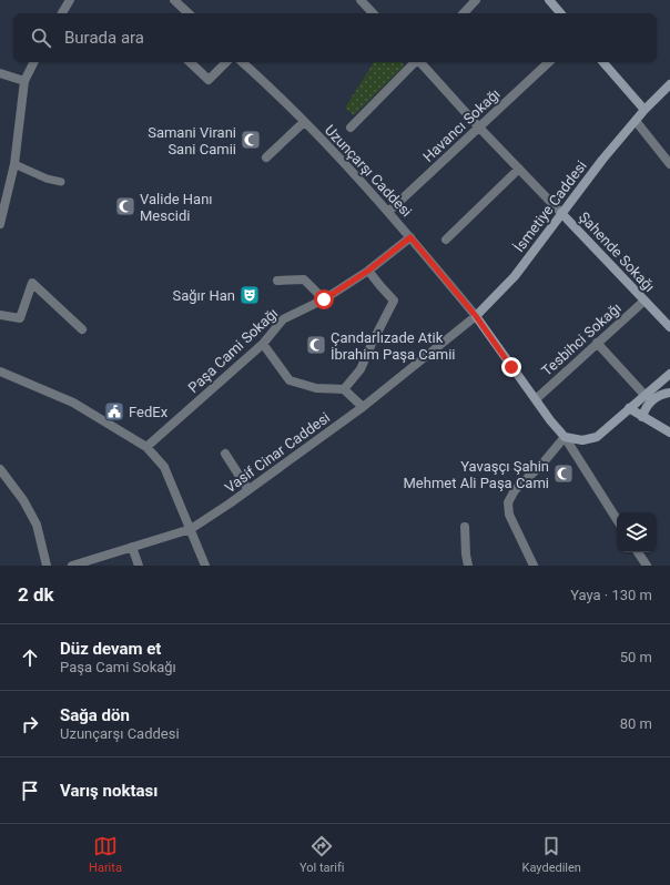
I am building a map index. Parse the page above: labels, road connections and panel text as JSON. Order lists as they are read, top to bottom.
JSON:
{
  "streets": {
    "street": [
      "Havancı Sokağı",
      "Uzunçarşı Caddesi",
      "İsmetiye Caddesi",
      "Şahende Sokağı",
      "Tesbihci Sokağı",
      "Paşa Cami Sokağı",
      "Vasif Cinar Caddesi"
    ]
  },
  "crossings": [
    ["Havancı Sokağı", "Uzunçarşı Caddesi"],
    ["Uzunçarşı Caddesi", "İsmetiye Caddesi"],
    ["Uzunçarşı Caddesi", "Tesbihci Sokağı"],
    ["Uzunçarşı Caddesi", "Paşa Cami Sokağı"],
    ["Uzunçarşı Caddesi", "Vasif Cinar Caddesi"],
    ["İsmetiye Caddesi", "Şahende Sokağı"],
    ["İsmetiye Caddesi", "Vasif Cinar Caddesi"],
    ["Şahende Sokağı", "Tesbihci Sokağı"]
  ],
  "places": {
    "mosque": [
      "Samani Virani Sani Camii",
      "Valide Hanı Mescidi",
      "Çandarlızade Atik İbrahim Paşa Camii",
      "Yavaşçı Şahin Mehmet Ali Paşa Cami"
    ],
    "theatre": ["Sağır Han"],
    "public building": ["FedEx"]
  },
  "page": {
    "search": "Burada ara",
    "heading": ["2 dk", "Yaya · 130 m"],
    "list": [
      ["Düz devam et", "Paşa Cami Sokağı", "50 m"],
      ["Sağa dön", "Uzunçarşı Caddesi", "80 m"],
      "Varış noktası"
    ],
    "nav": ["Harita", "Yol tarifi", "Kaydedilen"]
  }
}
